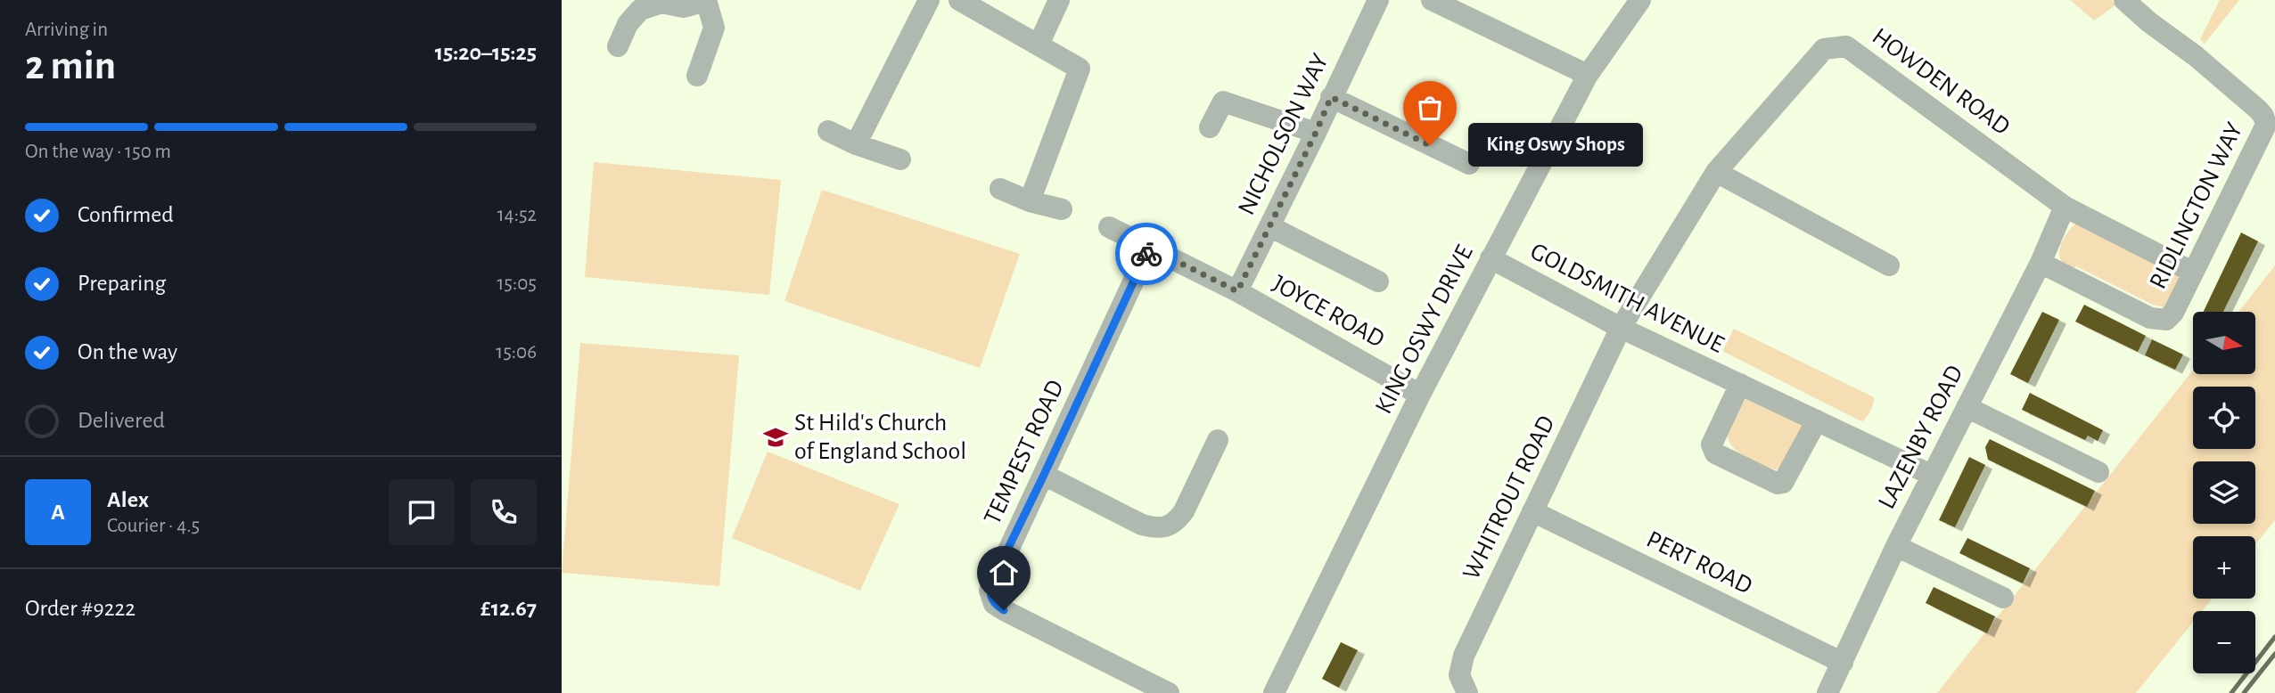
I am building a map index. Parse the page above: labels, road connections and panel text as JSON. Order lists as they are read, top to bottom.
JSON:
{
  "streets": {
    "street": [
      "HOWDEN ROAD",
      "NICHOLSON WAY",
      "RIDLINGTON WAY",
      "GOLDSMITH AVENUE",
      "JOYCE ROAD",
      "KING OSWY DRIVE",
      "LAZENBY ROAD",
      "TEMPEST ROAD",
      "WHITROUT ROAD",
      "PERT ROAD"
    ]
  },
  "crossings": [
    ["HOWDEN ROAD", "RIDLINGTON WAY"],
    ["HOWDEN ROAD", "GOLDSMITH AVENUE"],
    ["HOWDEN ROAD", "LAZENBY ROAD"],
    ["HOWDEN ROAD", "WHITROUT ROAD"],
    ["NICHOLSON WAY", "JOYCE ROAD"],
    ["RIDLINGTON WAY", "LAZENBY ROAD"],
    ["GOLDSMITH AVENUE", "KING OSWY DRIVE"],
    ["GOLDSMITH AVENUE", "LAZENBY ROAD"],
    ["GOLDSMITH AVENUE", "WHITROUT ROAD"],
    ["JOYCE ROAD", "KING OSWY DRIVE"],
    ["JOYCE ROAD", "TEMPEST ROAD"],
    ["LAZENBY ROAD", "PERT ROAD"],
    ["WHITROUT ROAD", "PERT ROAD"]
  ],
  "places": {
    "other": ["King Oswy Shops"],
    "school or university": ["St Hild's Church of England School"]
  },
  "north": "right",
  "page": {
    "heading": ["2 min", "Arriving in", "15:20–15:25"],
    "panel": [
      "Alex",
      "Courier · 4.5",
      "Order #9222",
      "£12.67"
    ],
    "bar": "On the way · 150 m",
    "bubble": "King Oswy Shops",
    "list": [
      ["Confirmed", "14:52"],
      ["Preparing", "15:05"],
      ["On the way", "15:06"],
      "Delivered"
    ],
    "map_buttons": ["+", "−"],
    "round": "A"
  }
}
